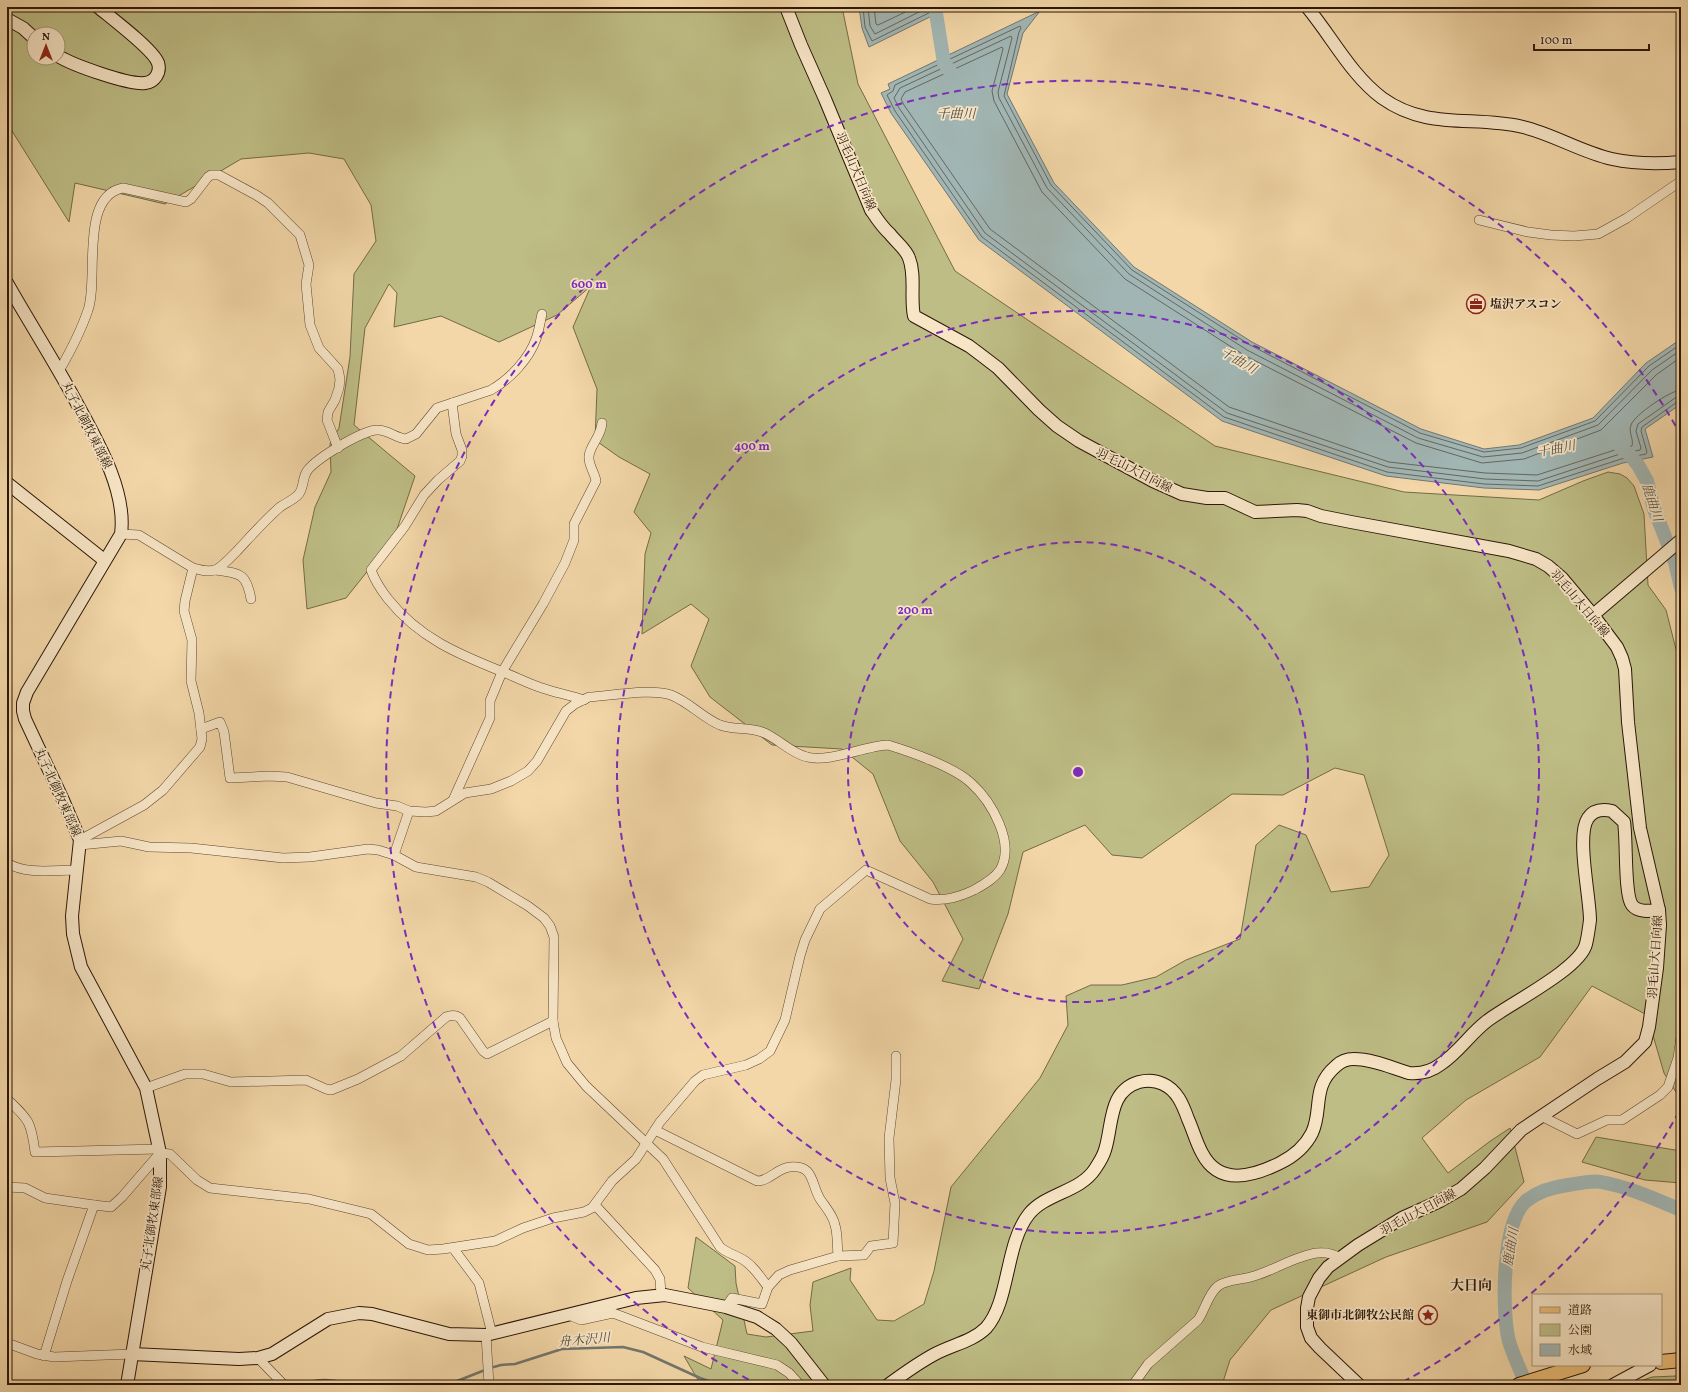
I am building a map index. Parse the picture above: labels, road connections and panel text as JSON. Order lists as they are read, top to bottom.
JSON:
{
  "streets": {
    "main road": ["羽毛山大日向線", "丸子北御牧東部線"]
  },
  "districts": ["大日向"],
  "water": ["千曲川", "鹿曲川", "舟木沢川"],
  "places": {
    "office": ["塩沢アスコン"],
    "place": ["東御市北御牧公民館"]
  },
  "legend": ["道路", "公園", "水域"],
  "scale_bar": "100 m",
  "north": "top",
  "rings": ["600 m", "400 m", "200 m"]
}
